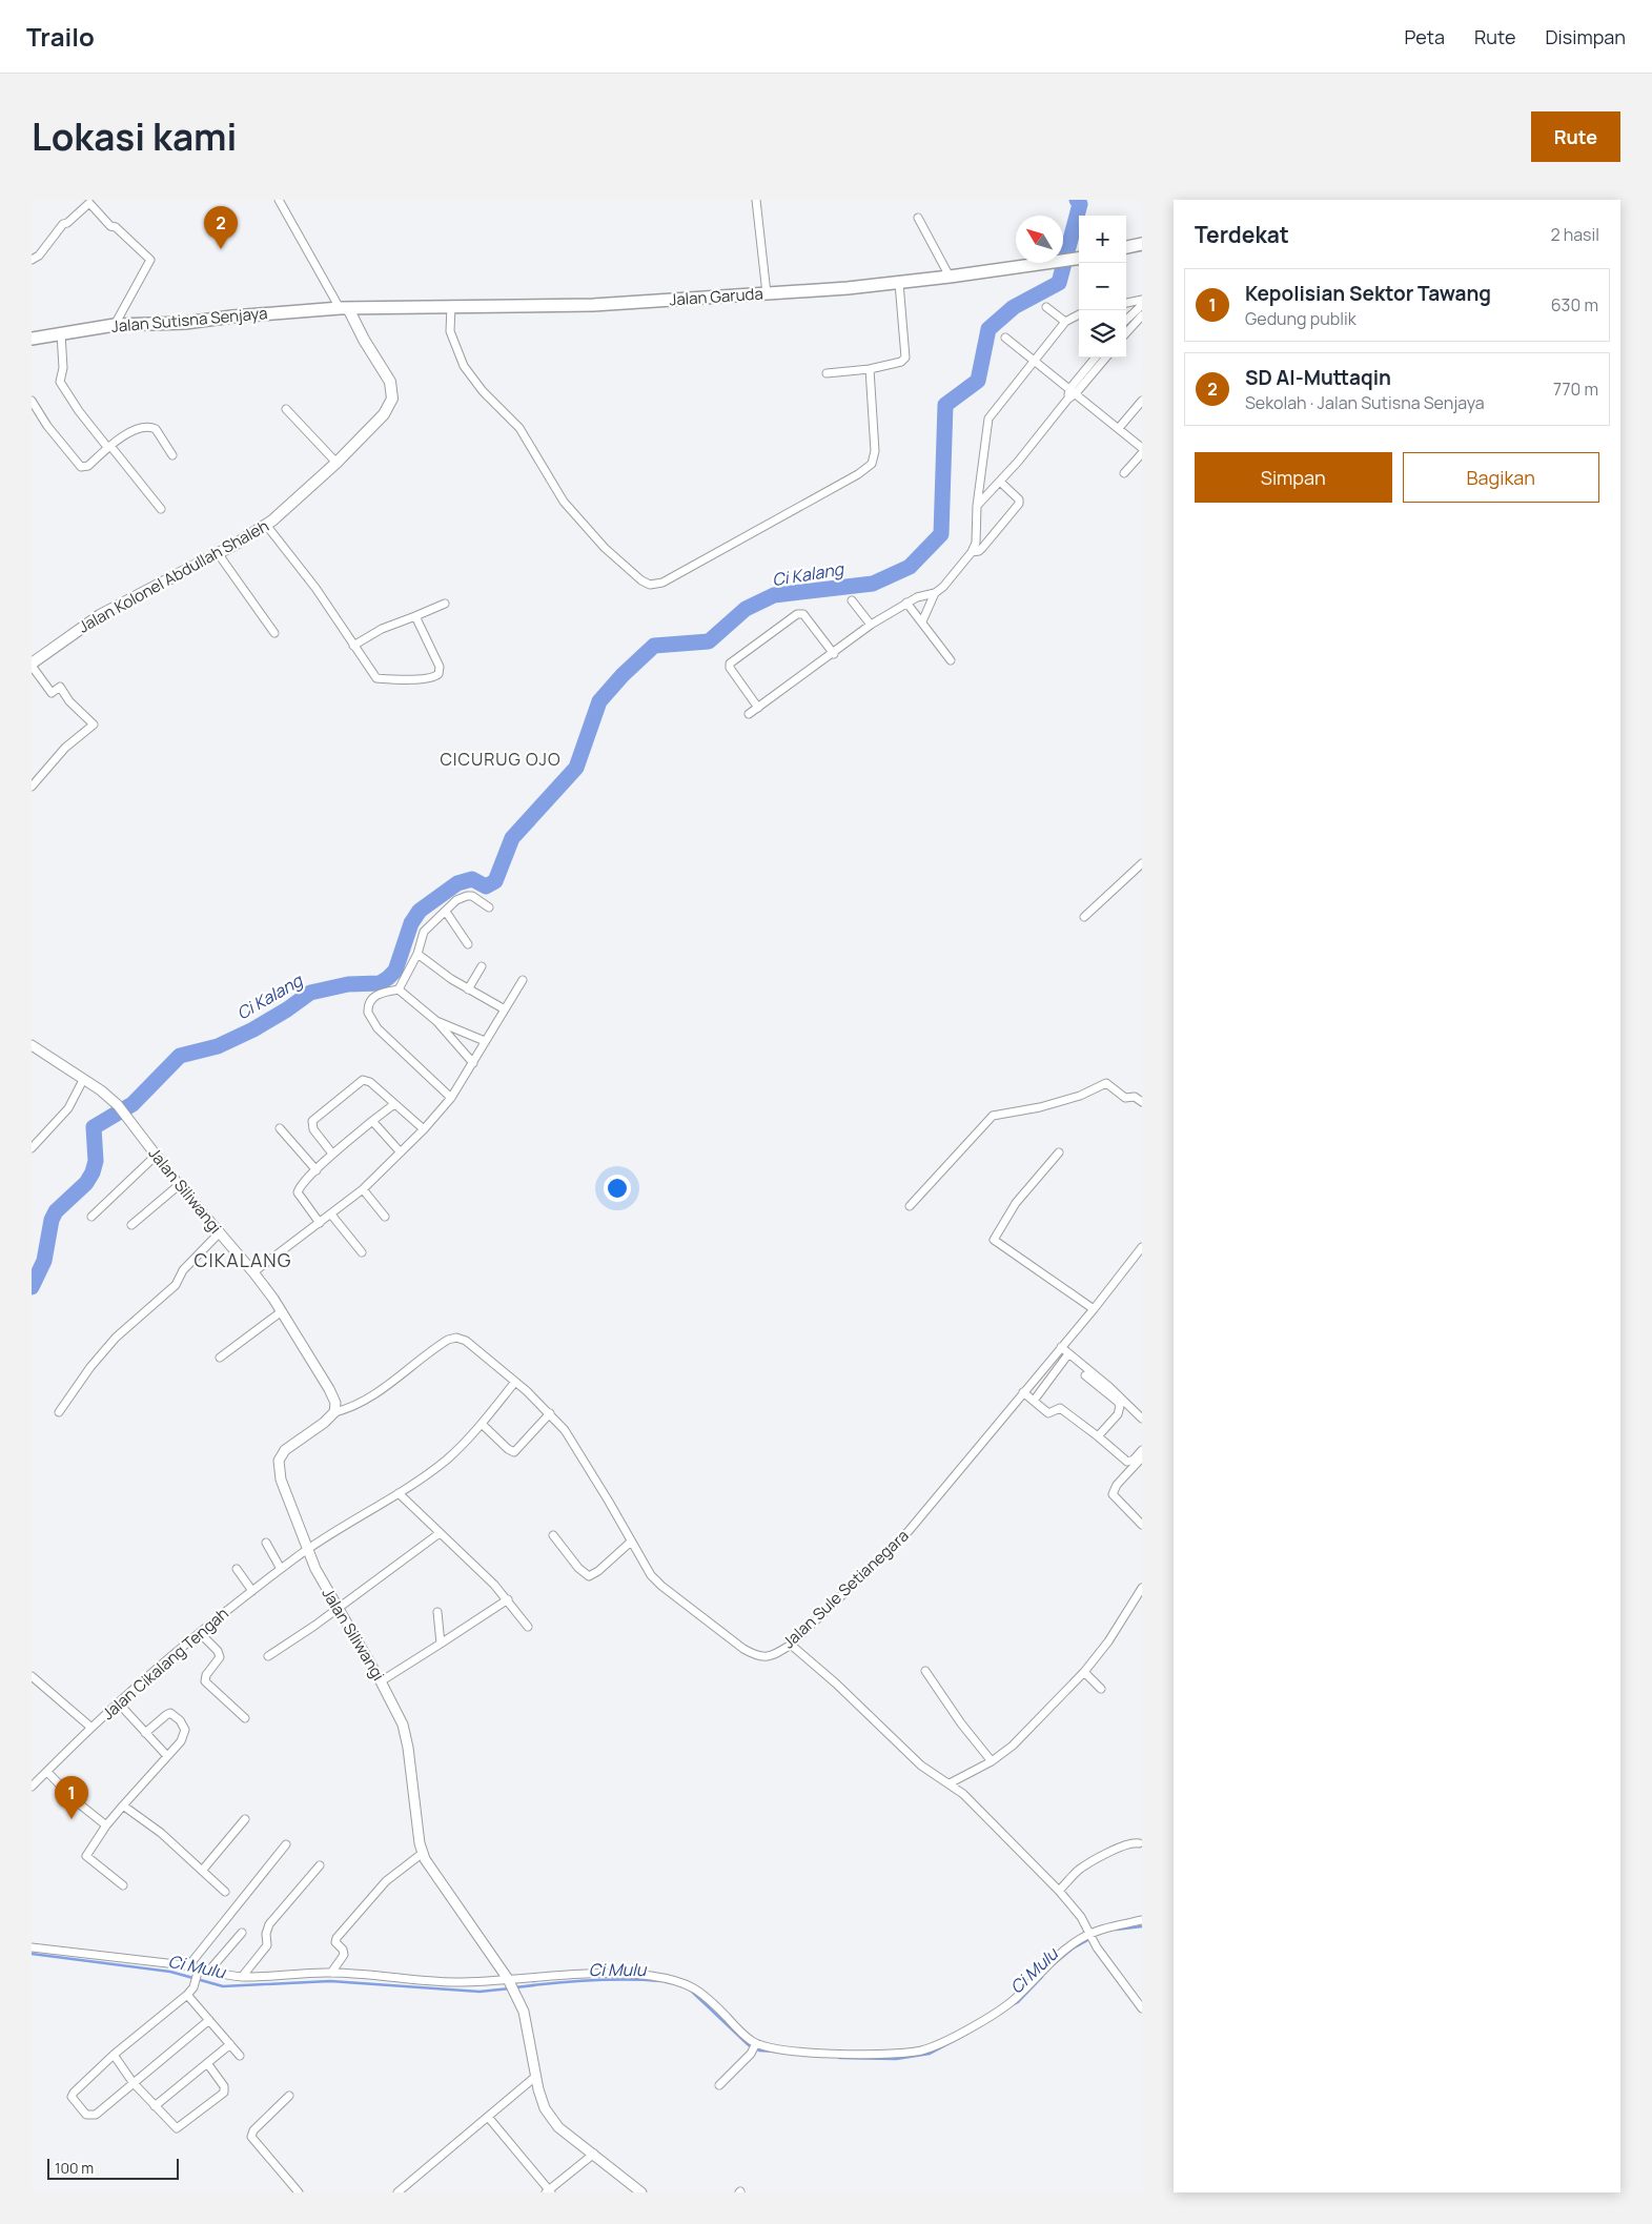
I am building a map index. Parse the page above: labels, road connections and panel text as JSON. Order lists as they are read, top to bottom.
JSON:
{
  "streets": {
    "main road": ["Jalan Garuda", "Jalan Sutisna Senjaya", "Jalan Kolonel Abdullah Shaleh"],
    "street": ["Jalan Siliwangi", "Jalan Sule Setianegara", "Jalan Cikalang Tengah"]
  },
  "crossings": [
    ["Jalan Garuda", "Jalan Sutisna Senjaya"],
    ["Jalan Garuda", "Jalan Kolonel Abdullah Shaleh"],
    ["Jalan Sutisna Senjaya", "Jalan Kolonel Abdullah Shaleh"],
    ["Jalan Siliwangi", "Jalan Sule Setianegara"],
    ["Jalan Siliwangi", "Jalan Cikalang Tengah"],
    ["Jalan Sule Setianegara", "Jalan Cikalang Tengah"]
  ],
  "districts": ["CICURUG OJO", "CIKALANG"],
  "water": ["Ci Kalang", "Ci Mulu"],
  "scale_bar": "100 m",
  "north": "top left",
  "page": {
    "header": "Trailo",
    "nav": ["Peta", "Rute", "Disimpan"],
    "title": "Lokasi kami",
    "buttons": [
      "Rute",
      ["Simpan", "Bagikan"]
    ],
    "heading": ["Terdekat", "2 hasil"],
    "pins": ["2", "1"],
    "map_buttons": ["+", "−"],
    "list": [
      {
        "mark": "1",
        "name": "Kepolisian Sektor Tawang",
        "note": "Gedung publik",
        "value": "630 m"
      },
      {
        "mark": "2",
        "name": "SD Al-Muttaqin",
        "note": "Sekolah · Jalan Sutisna Senjaya",
        "value": "770 m"
      }
    ],
    "scale": "100 m"
  }
}
